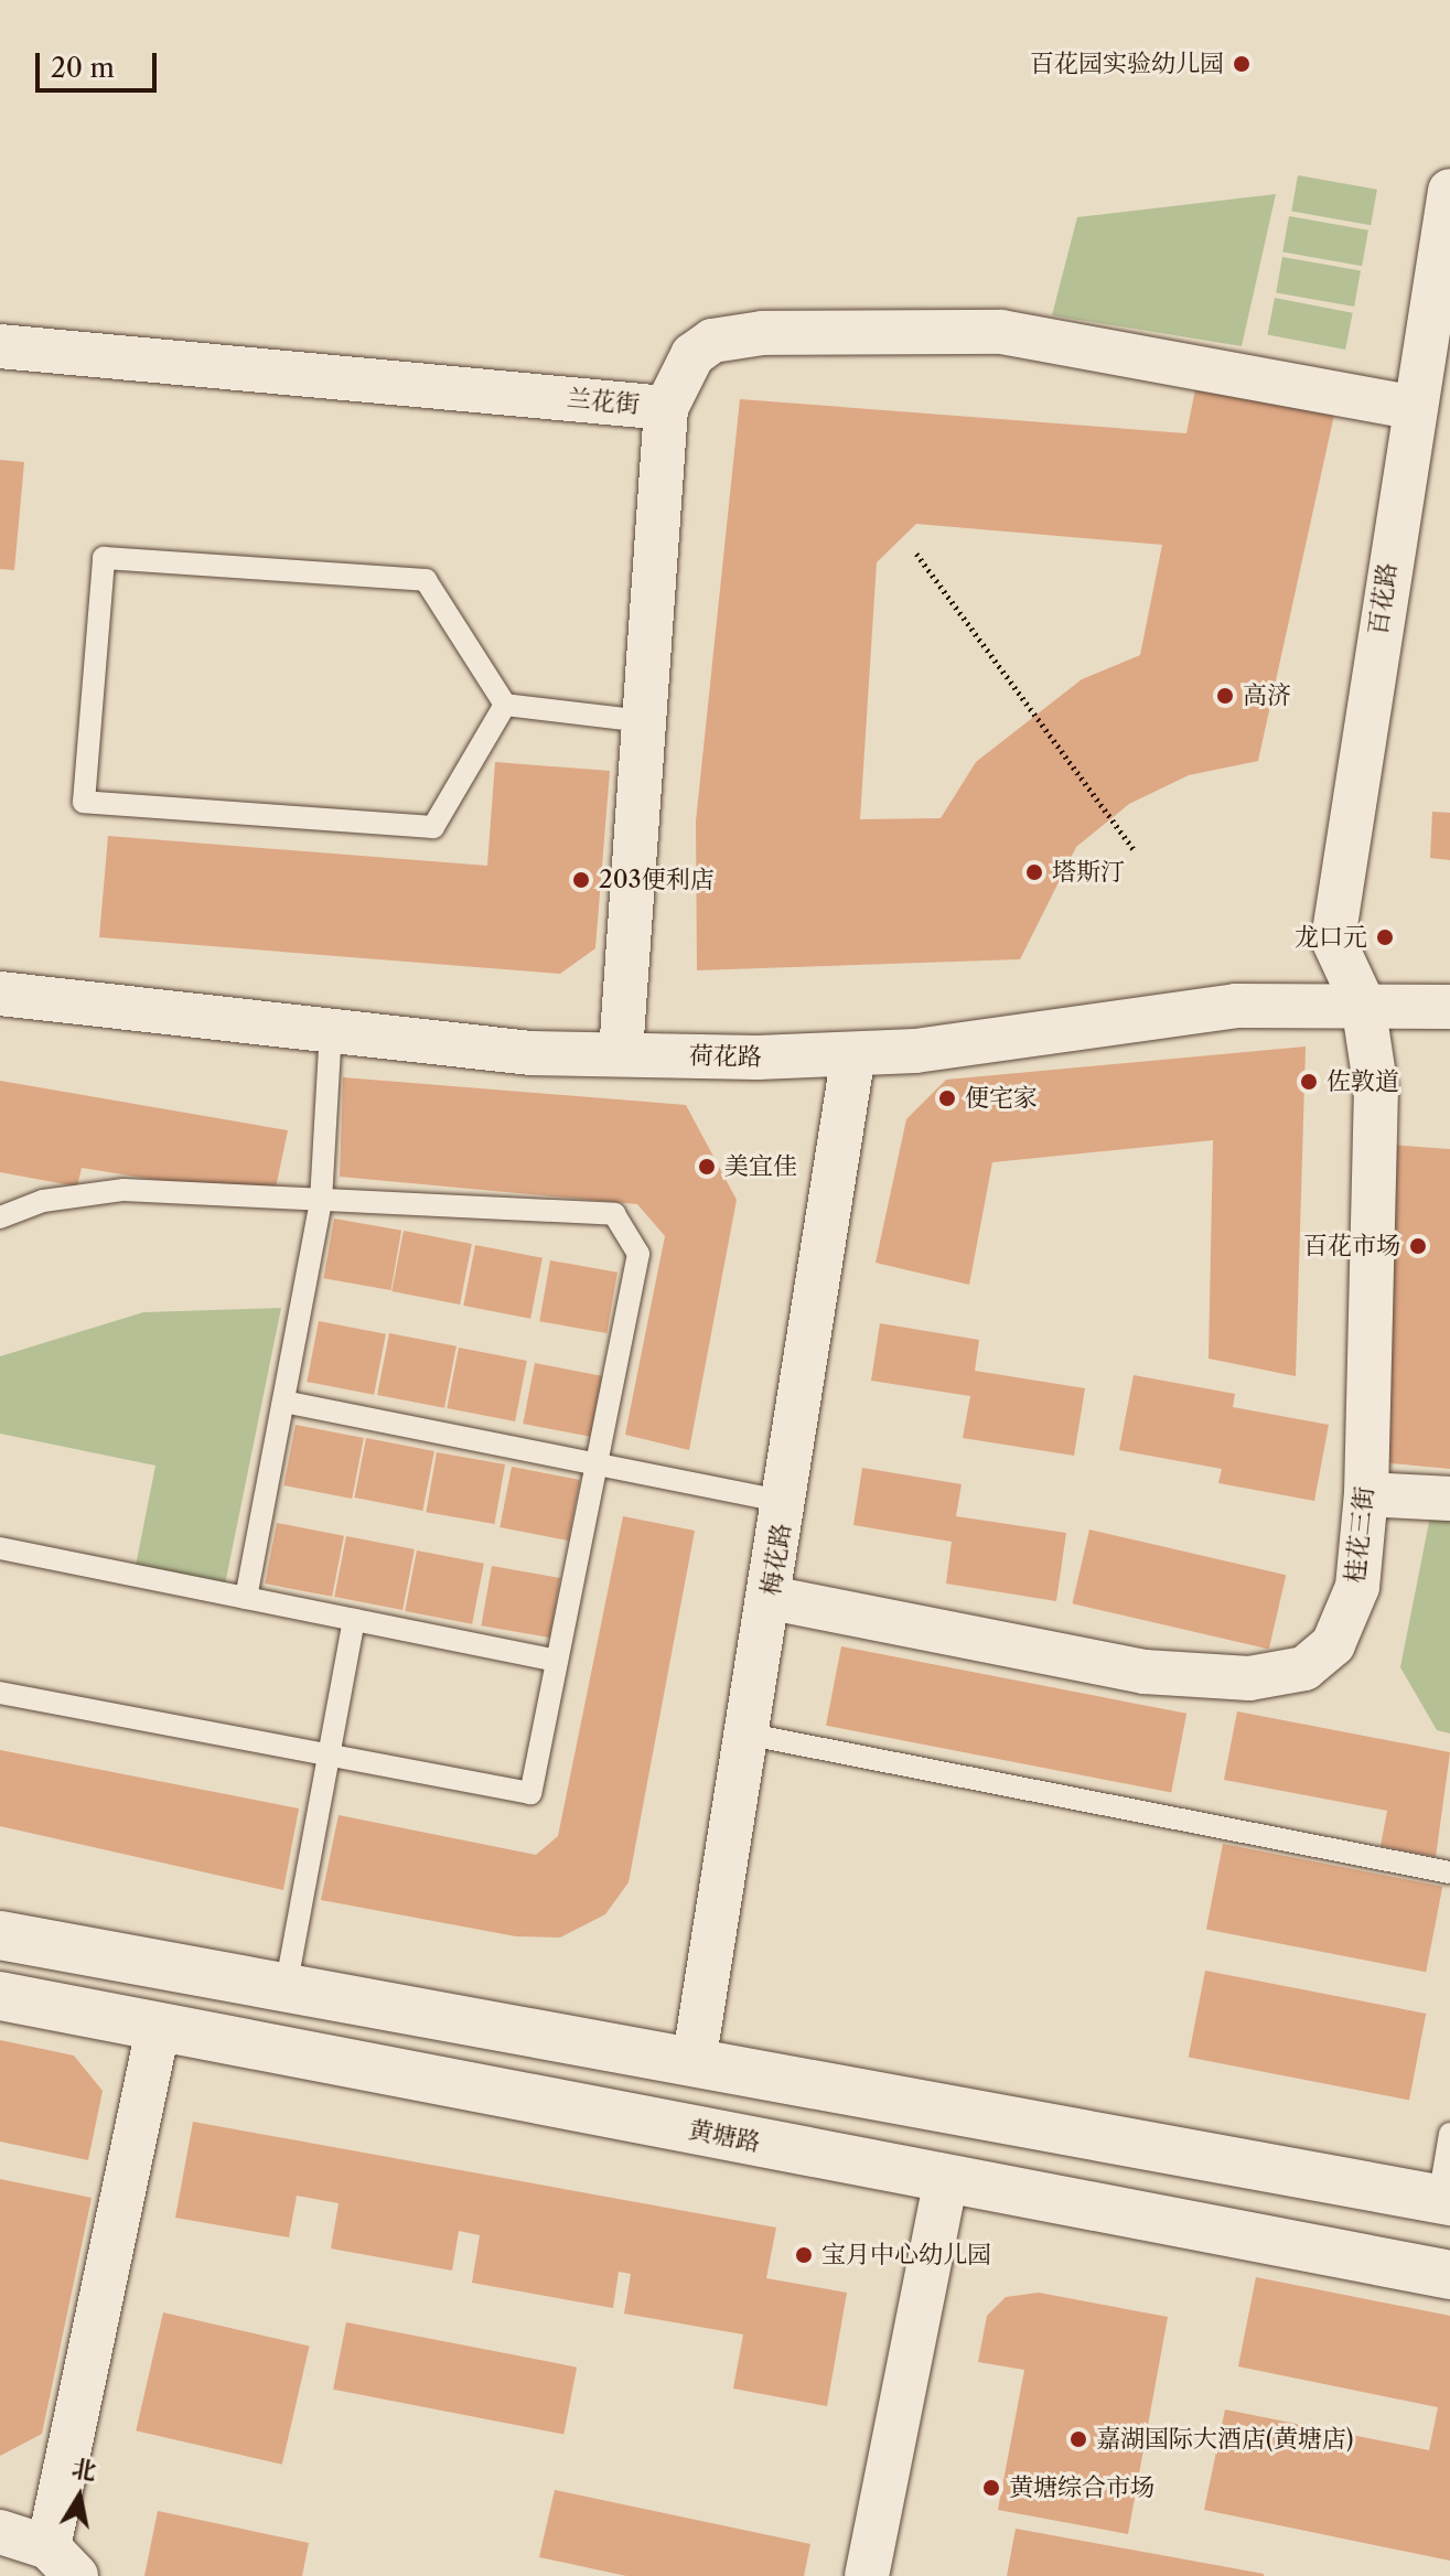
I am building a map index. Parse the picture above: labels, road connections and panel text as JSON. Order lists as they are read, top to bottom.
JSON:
{
  "streets": {
    "main road": ["黄塘路"],
    "street": [
      "兰花街",
      "百花路",
      "荷花路",
      "桂花三街",
      "梅花路"
    ]
  },
  "crossings": [
    ["兰花街", "荷花路"],
    ["百花路", "荷花路"],
    ["百花路", "桂花三街"],
    ["荷花路", "桂花三街"],
    ["荷花路", "梅花路"],
    ["桂花三街", "梅花路"]
  ],
  "places": [
    "百花园实验幼儿园",
    "高济",
    "塔斯汀",
    "203便利店",
    "龙口元",
    "佐敦道",
    "便宅家",
    "美宜佳",
    "百花市场",
    "宝月中心幼儿园",
    "嘉湖国际大酒店(黄塘店)",
    "黄塘综合市场"
  ],
  "scale_bar": "20 m",
  "north": "top"
}
